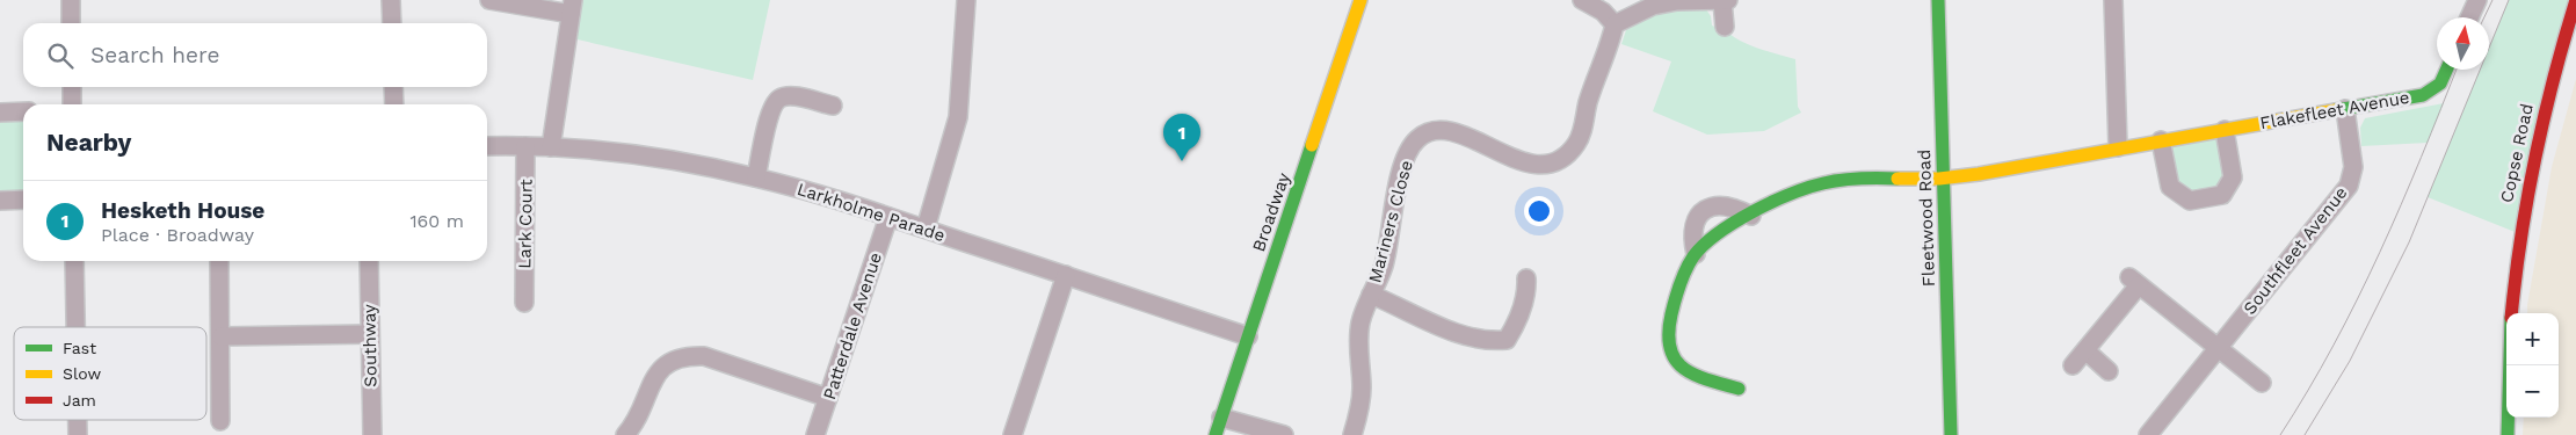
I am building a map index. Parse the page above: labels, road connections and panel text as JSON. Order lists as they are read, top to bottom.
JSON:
{
  "streets": {
    "street": [
      "Flakefleet Avenue",
      "Copse Road",
      "Larkholme Parade",
      "Broadway",
      "Fleetwood Road",
      "Mariners Close",
      "Lark Court",
      "Southfleet Avenue",
      "Patterdale Avenue",
      "Southway"
    ]
  },
  "crossings": [
    ["Flakefleet Avenue", "Fleetwood Road"],
    ["Flakefleet Avenue", "Southfleet Avenue"],
    ["Larkholme Parade", "Broadway"],
    ["Larkholme Parade", "Lark Court"],
    ["Larkholme Parade", "Patterdale Avenue"]
  ],
  "legend": ["Fast", "Slow", "Jam"],
  "north": "top",
  "page": {
    "search": "Search here",
    "heading": "Nearby",
    "pins": "1",
    "list": [
      {
        "mark": "1",
        "name": "Hesketh House",
        "note": "Place · Broadway",
        "value": "160 m"
      }
    ],
    "map_buttons": ["+", "−"]
  }
}
